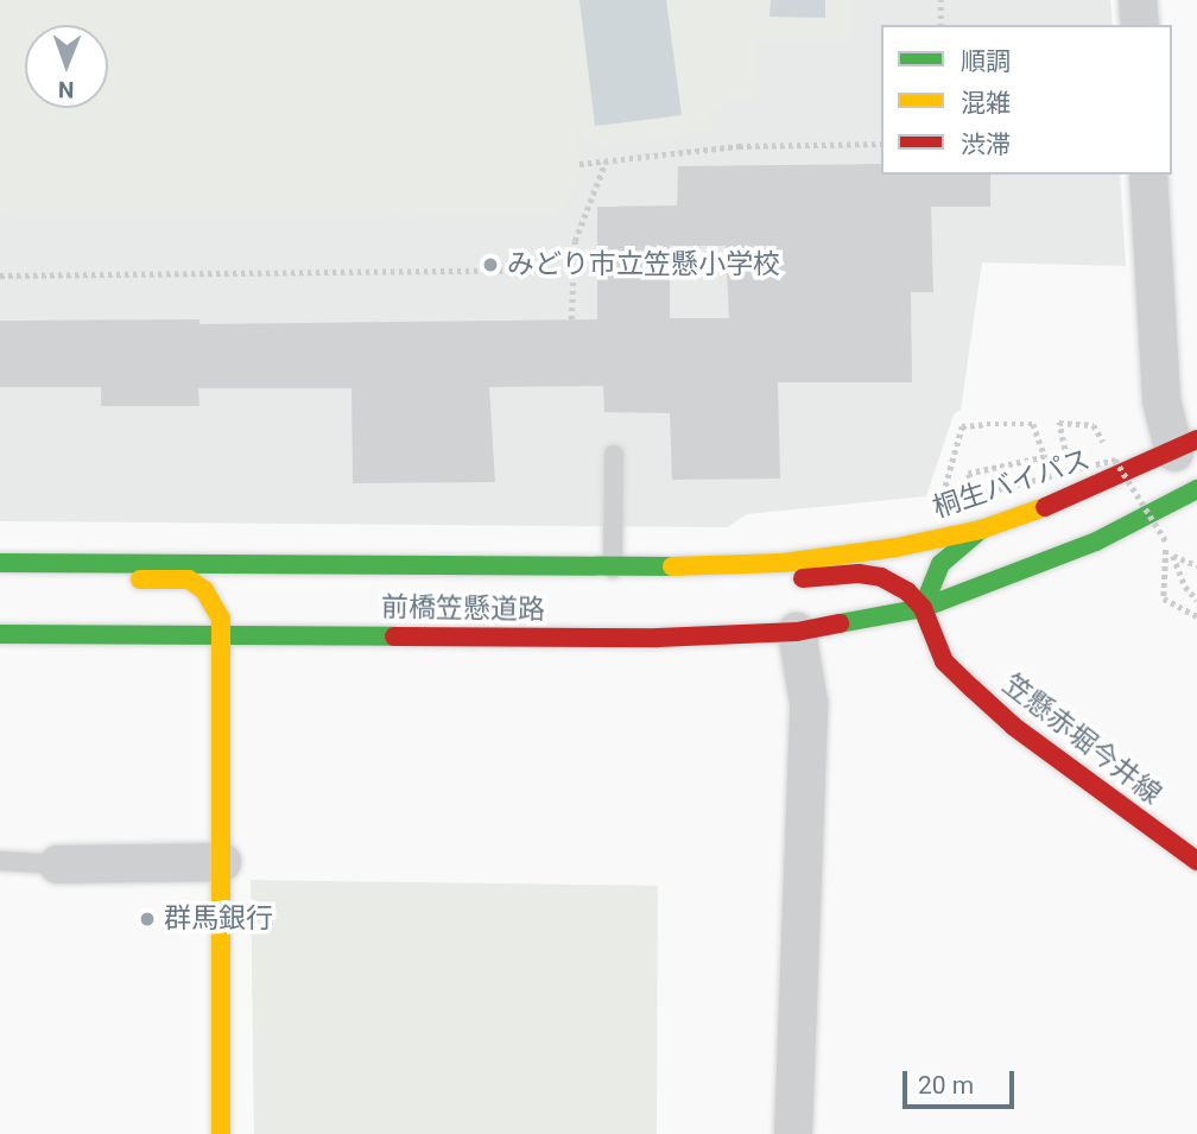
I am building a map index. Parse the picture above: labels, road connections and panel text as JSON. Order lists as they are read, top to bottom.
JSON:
{
  "streets": {
    "main road": ["桐生バイパス", "前橋笠懸道路", "笠懸赤堀今井線"]
  },
  "crossings": [
    ["桐生バイパス", "前橋笠懸道路"],
    ["前橋笠懸道路", "笠懸赤堀今井線"]
  ],
  "places": ["みどり市立笠懸小学校", "群馬銀行"],
  "legend": ["順調", "混雑", "渋滞"],
  "scale_bar": "20 m",
  "north": "bottom"
}
